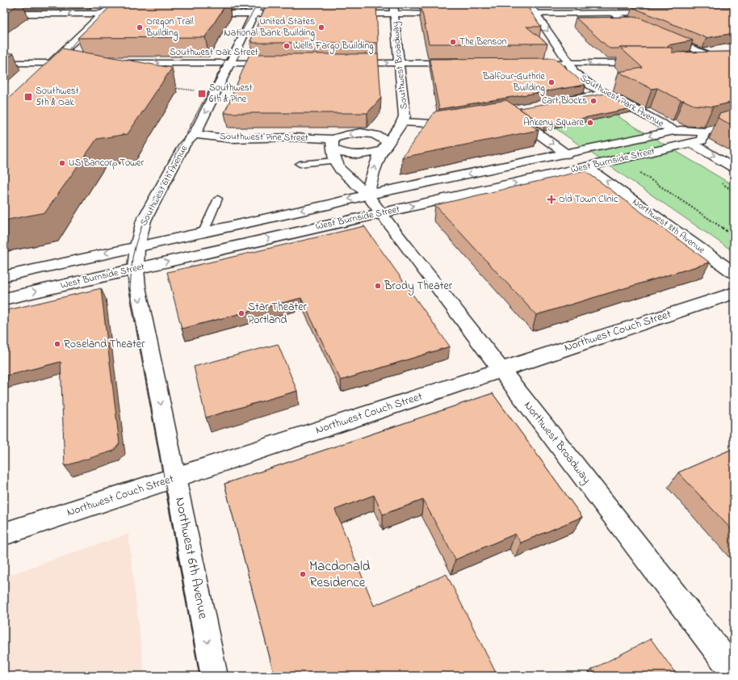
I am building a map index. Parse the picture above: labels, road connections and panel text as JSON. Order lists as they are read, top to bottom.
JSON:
{
  "streets": {
    "street": [
      "Southwest Oak Street",
      "Southwest Broadway",
      "Southwest Park Avenue",
      "Southwest Pine Street",
      "West Burnside Street",
      "Southwest 6th Avenue",
      "Northwest 8th Avenue",
      "Northwest Couch Street",
      "Northwest Broadway",
      "Northwest 6th Avenue"
    ]
  },
  "crossings": [
    ["Southwest Oak Street", "Southwest 6th Avenue"],
    ["Southwest Broadway", "West Burnside Street"],
    ["Southwest Park Avenue", "West Burnside Street"],
    ["Southwest Pine Street", "Southwest 6th Avenue"],
    ["West Burnside Street", "Southwest 6th Avenue"],
    ["West Burnside Street", "Northwest 8th Avenue"],
    ["West Burnside Street", "Northwest Broadway"],
    ["West Burnside Street", "Northwest 6th Avenue"],
    ["Southwest 6th Avenue", "Northwest 6th Avenue"],
    ["Northwest Couch Street", "Northwest Broadway"],
    ["Northwest Couch Street", "Northwest 6th Avenue"]
  ],
  "one_way": ["Northwest 6th Avenue"],
  "places": {
    "other": [
      "Oregon Trail Building",
      "United States National Bank Building",
      "The Benson",
      "Wells Fargo Building",
      "Balfour–Guthrie Building",
      "Cart Blocks",
      "Ankeny Square",
      "US Bancorp Tower",
      "Brody Theater",
      "Star Theater Portland",
      "Roseland Theater",
      "Macdonald Residence"
    ],
    "transit": ["Southwest 6th & Pine", "Southwest 5th & Oak"],
    "health": ["Old Town Clinic"]
  }
}
